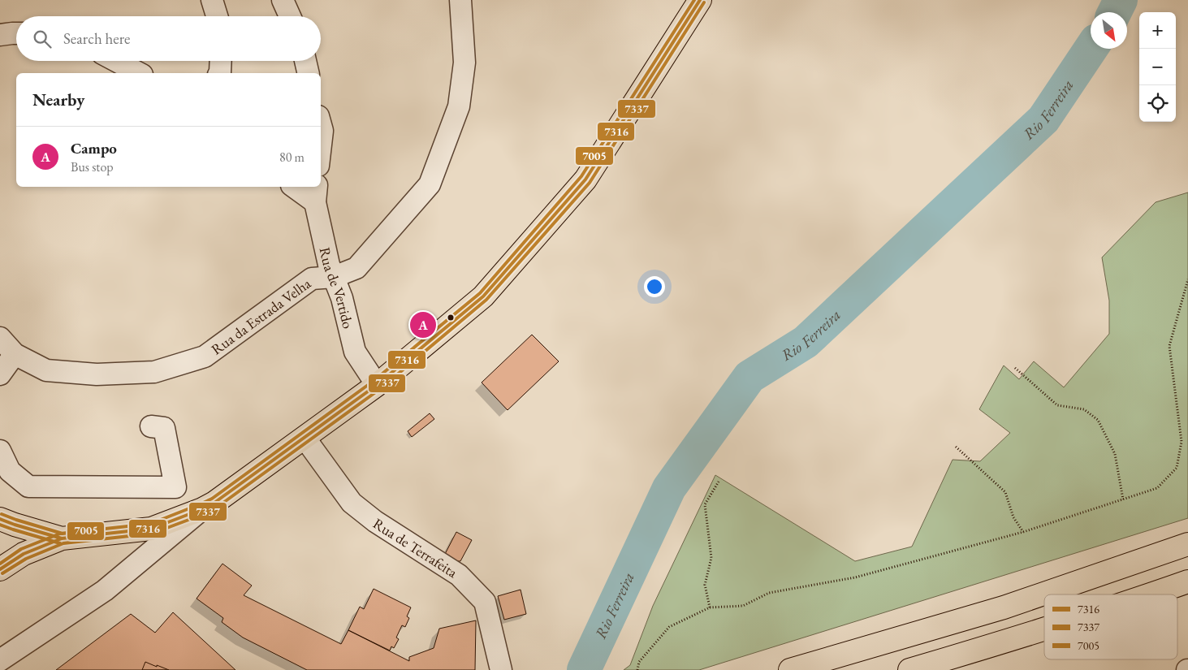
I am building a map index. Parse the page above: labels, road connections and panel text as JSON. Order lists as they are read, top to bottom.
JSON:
{
  "streets": {
    "street": ["Rua de Vertido", "Rua da Estrada Velha", "Rua de Terrafeita"]
  },
  "crossings": [
    ["Rua de Vertido", "Rua da Estrada Velha"]
  ],
  "water": ["Rio Ferreira"],
  "lines": ["transit line 7316", "transit line 7005", "transit line 7337"],
  "legend": ["7316", "7337", "7005"],
  "north": "bottom right",
  "page": {
    "map_buttons": ["+", "−"],
    "search": "Search here",
    "heading": "Nearby",
    "list": [
      {
        "mark": "A",
        "name": "Campo",
        "note": "Bus stop",
        "value": "80 m"
      }
    ],
    "pins": "A"
  }
}
